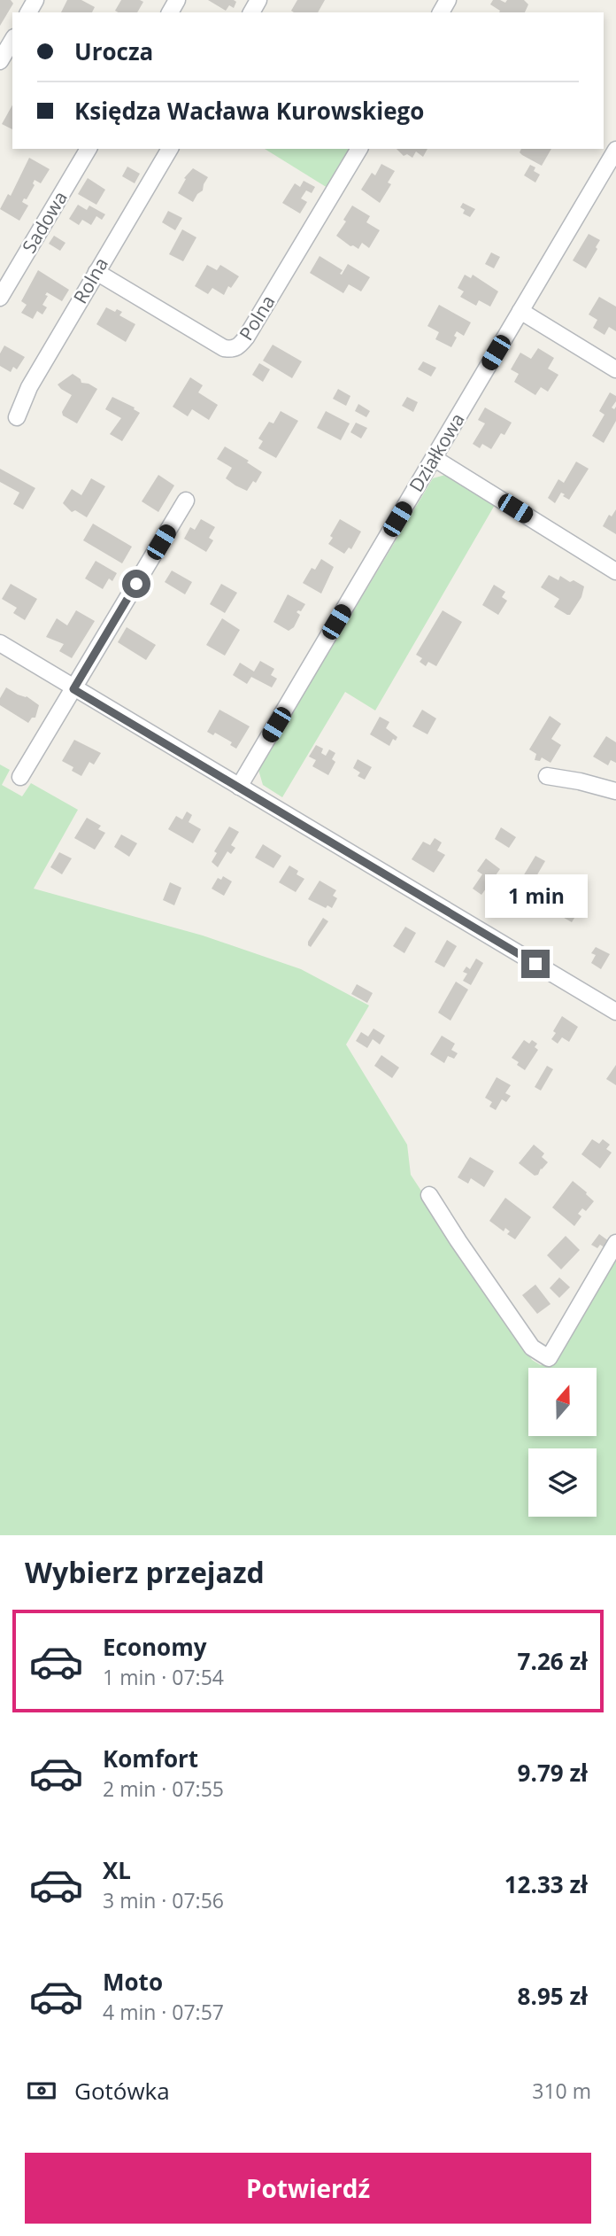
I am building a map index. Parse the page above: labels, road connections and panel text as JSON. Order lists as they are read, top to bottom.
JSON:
{
  "streets": {
    "street": [
      "Sadowa",
      "Rolna",
      "Polna",
      "Działkowa"
    ]
  },
  "crossings": [
    ["Rolna", "Polna"]
  ],
  "north": "top",
  "page": {
    "banner": ["Urocza", "Księdza Wacława Kurowskiego"],
    "bubble": "1 min",
    "heading": "Wybierz przejazd",
    "list": [
      {
        "name": "Economy",
        "note": "1 min · 07:54",
        "value": "7.26 zł"
      },
      {
        "name": "Komfort",
        "note": "2 min · 07:55",
        "value": "9.79 zł"
      },
      {
        "name": "XL",
        "note": "3 min · 07:56",
        "value": "12.33 zł"
      },
      {
        "name": "Moto",
        "note": "4 min · 07:57",
        "value": "8.95 zł"
      }
    ],
    "pay": ["Gotówka", "310 m"],
    "buttons": "Potwierdź"
  }
}
